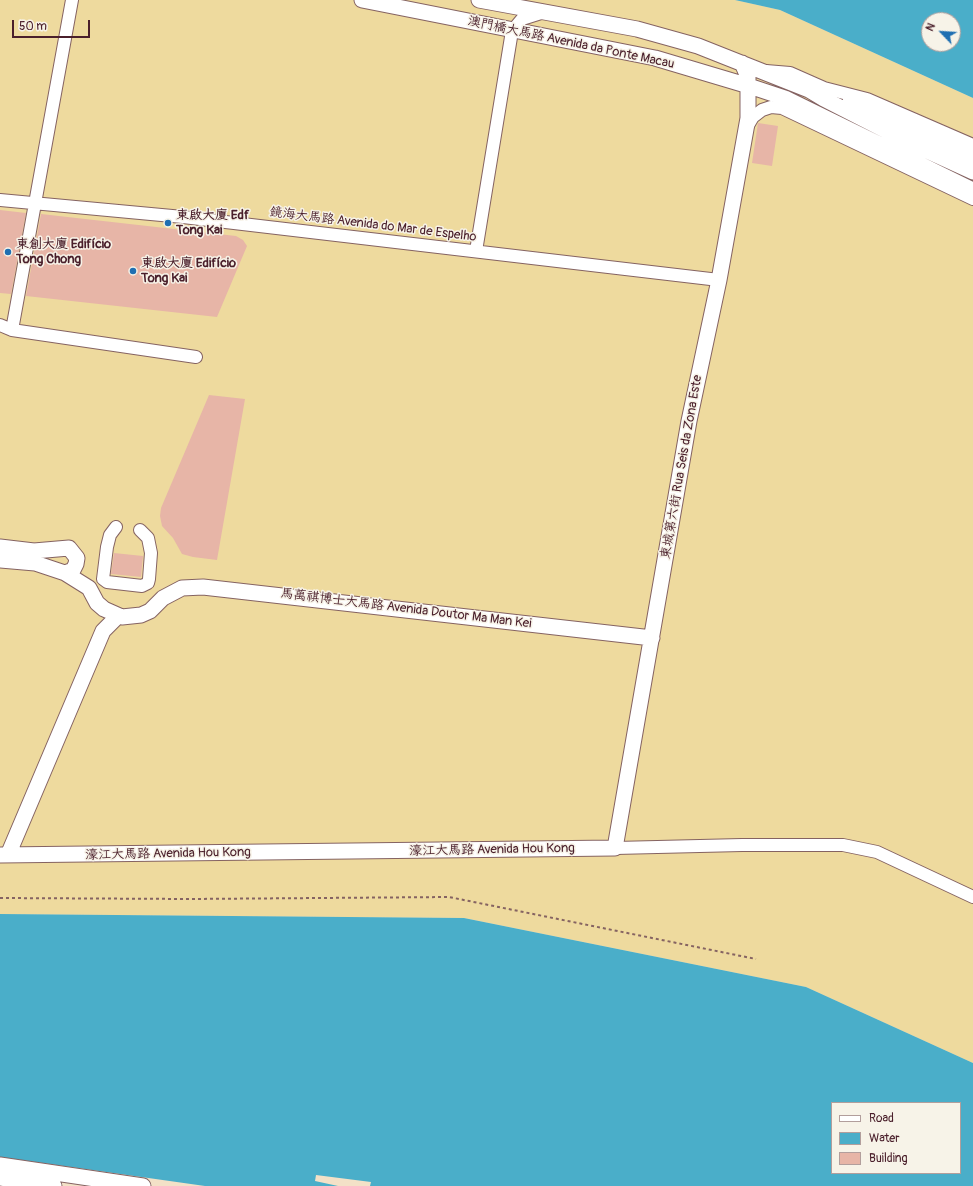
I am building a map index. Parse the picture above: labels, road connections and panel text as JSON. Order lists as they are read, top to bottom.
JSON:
{
  "streets": {
    "main road": [
      "澳門橋大馬路 Avenida da Ponte Macau",
      "東城第六街 Rua Seis da Zona Este",
      "馬萬祺博士大馬路 Avenida Doutor Ma Man Kei",
      "濠江大馬路 Avenida Hou Kong"
    ],
    "street": ["鏡海大馬路 Avenida do Mar de Espelho"]
  },
  "crossings": [
    ["澳門橋大馬路 Avenida da Ponte Macau", "東城第六街 Rua Seis da Zona Este"],
    ["鏡海大馬路 Avenida do Mar de Espelho", "東城第六街 Rua Seis da Zona Este"],
    ["東城第六街 Rua Seis da Zona Este", "馬萬祺博士大馬路 Avenida Doutor Ma Man Kei"],
    ["東城第六街 Rua Seis da Zona Este", "濠江大馬路 Avenida Hou Kong"]
  ],
  "places": ["東啟大廈 Edf Tong Kai", "東創大廈 Edifício Tong Chong", "東啟大廈 Edifício Tong Kai"],
  "legend": ["Road", "Water", "Building"],
  "scale_bar": "50 m",
  "north": "top left"
}
